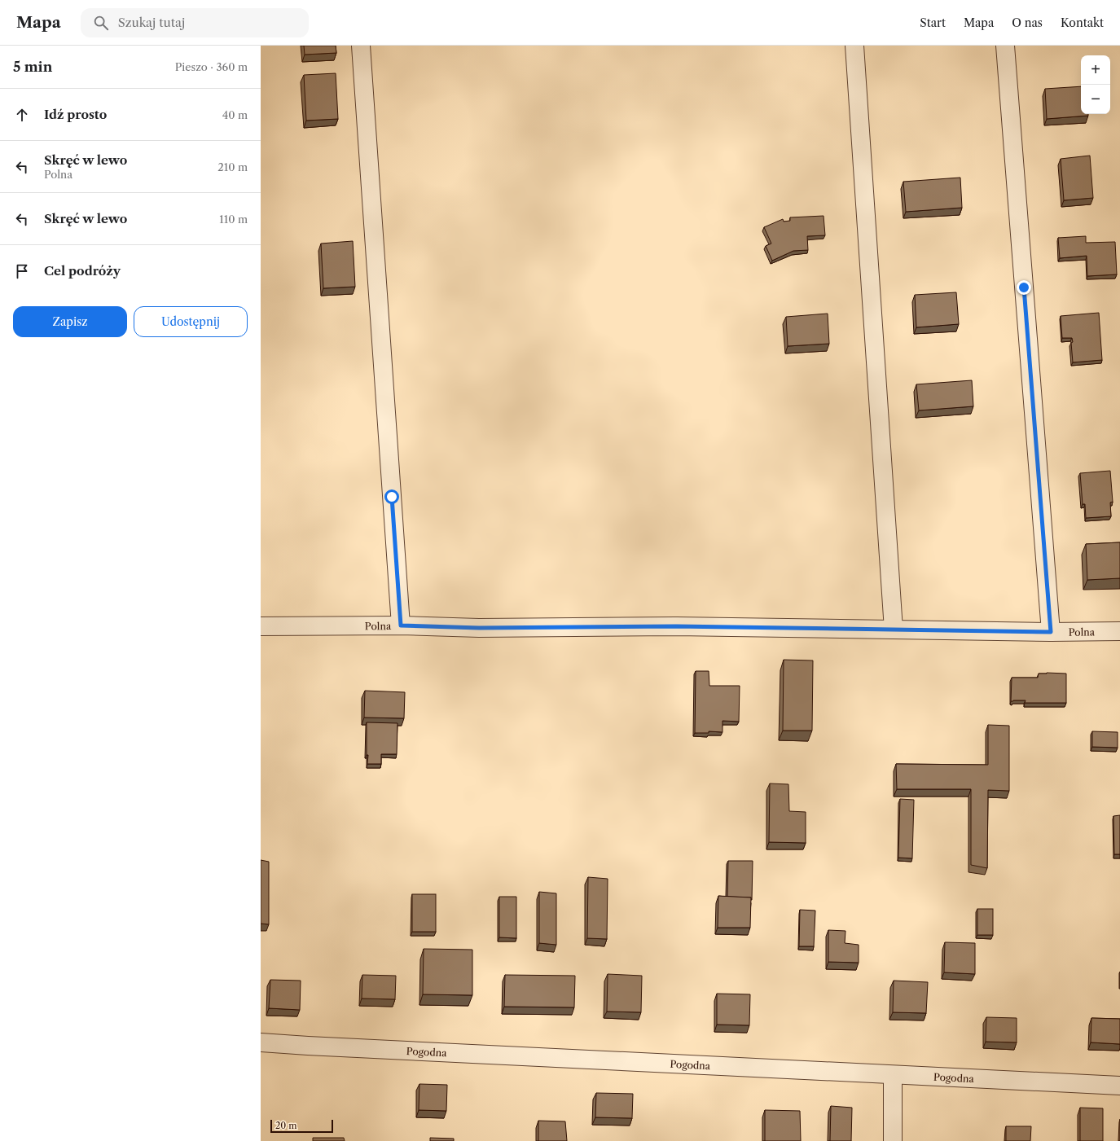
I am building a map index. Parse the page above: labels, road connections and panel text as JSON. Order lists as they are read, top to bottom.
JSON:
{
  "streets": {
    "street": ["Polna", "Pogodna"]
  },
  "scale_bar": "20 m",
  "page": {
    "header": "Mapa",
    "search": "Szukaj tutaj",
    "nav": [
      "Start",
      "Mapa",
      "O nas",
      "Kontakt"
    ],
    "heading": ["5 min", "Pieszo · 360 m"],
    "map_buttons": ["+", "−"],
    "list": [
      ["Idź prosto", "40 m"],
      ["Skręć w lewo", "Polna", "210 m"],
      ["Skręć w lewo", "110 m"],
      "Cel podróży"
    ],
    "buttons": ["Zapisz", "Udostępnij"],
    "scale": "20 m"
  }
}
